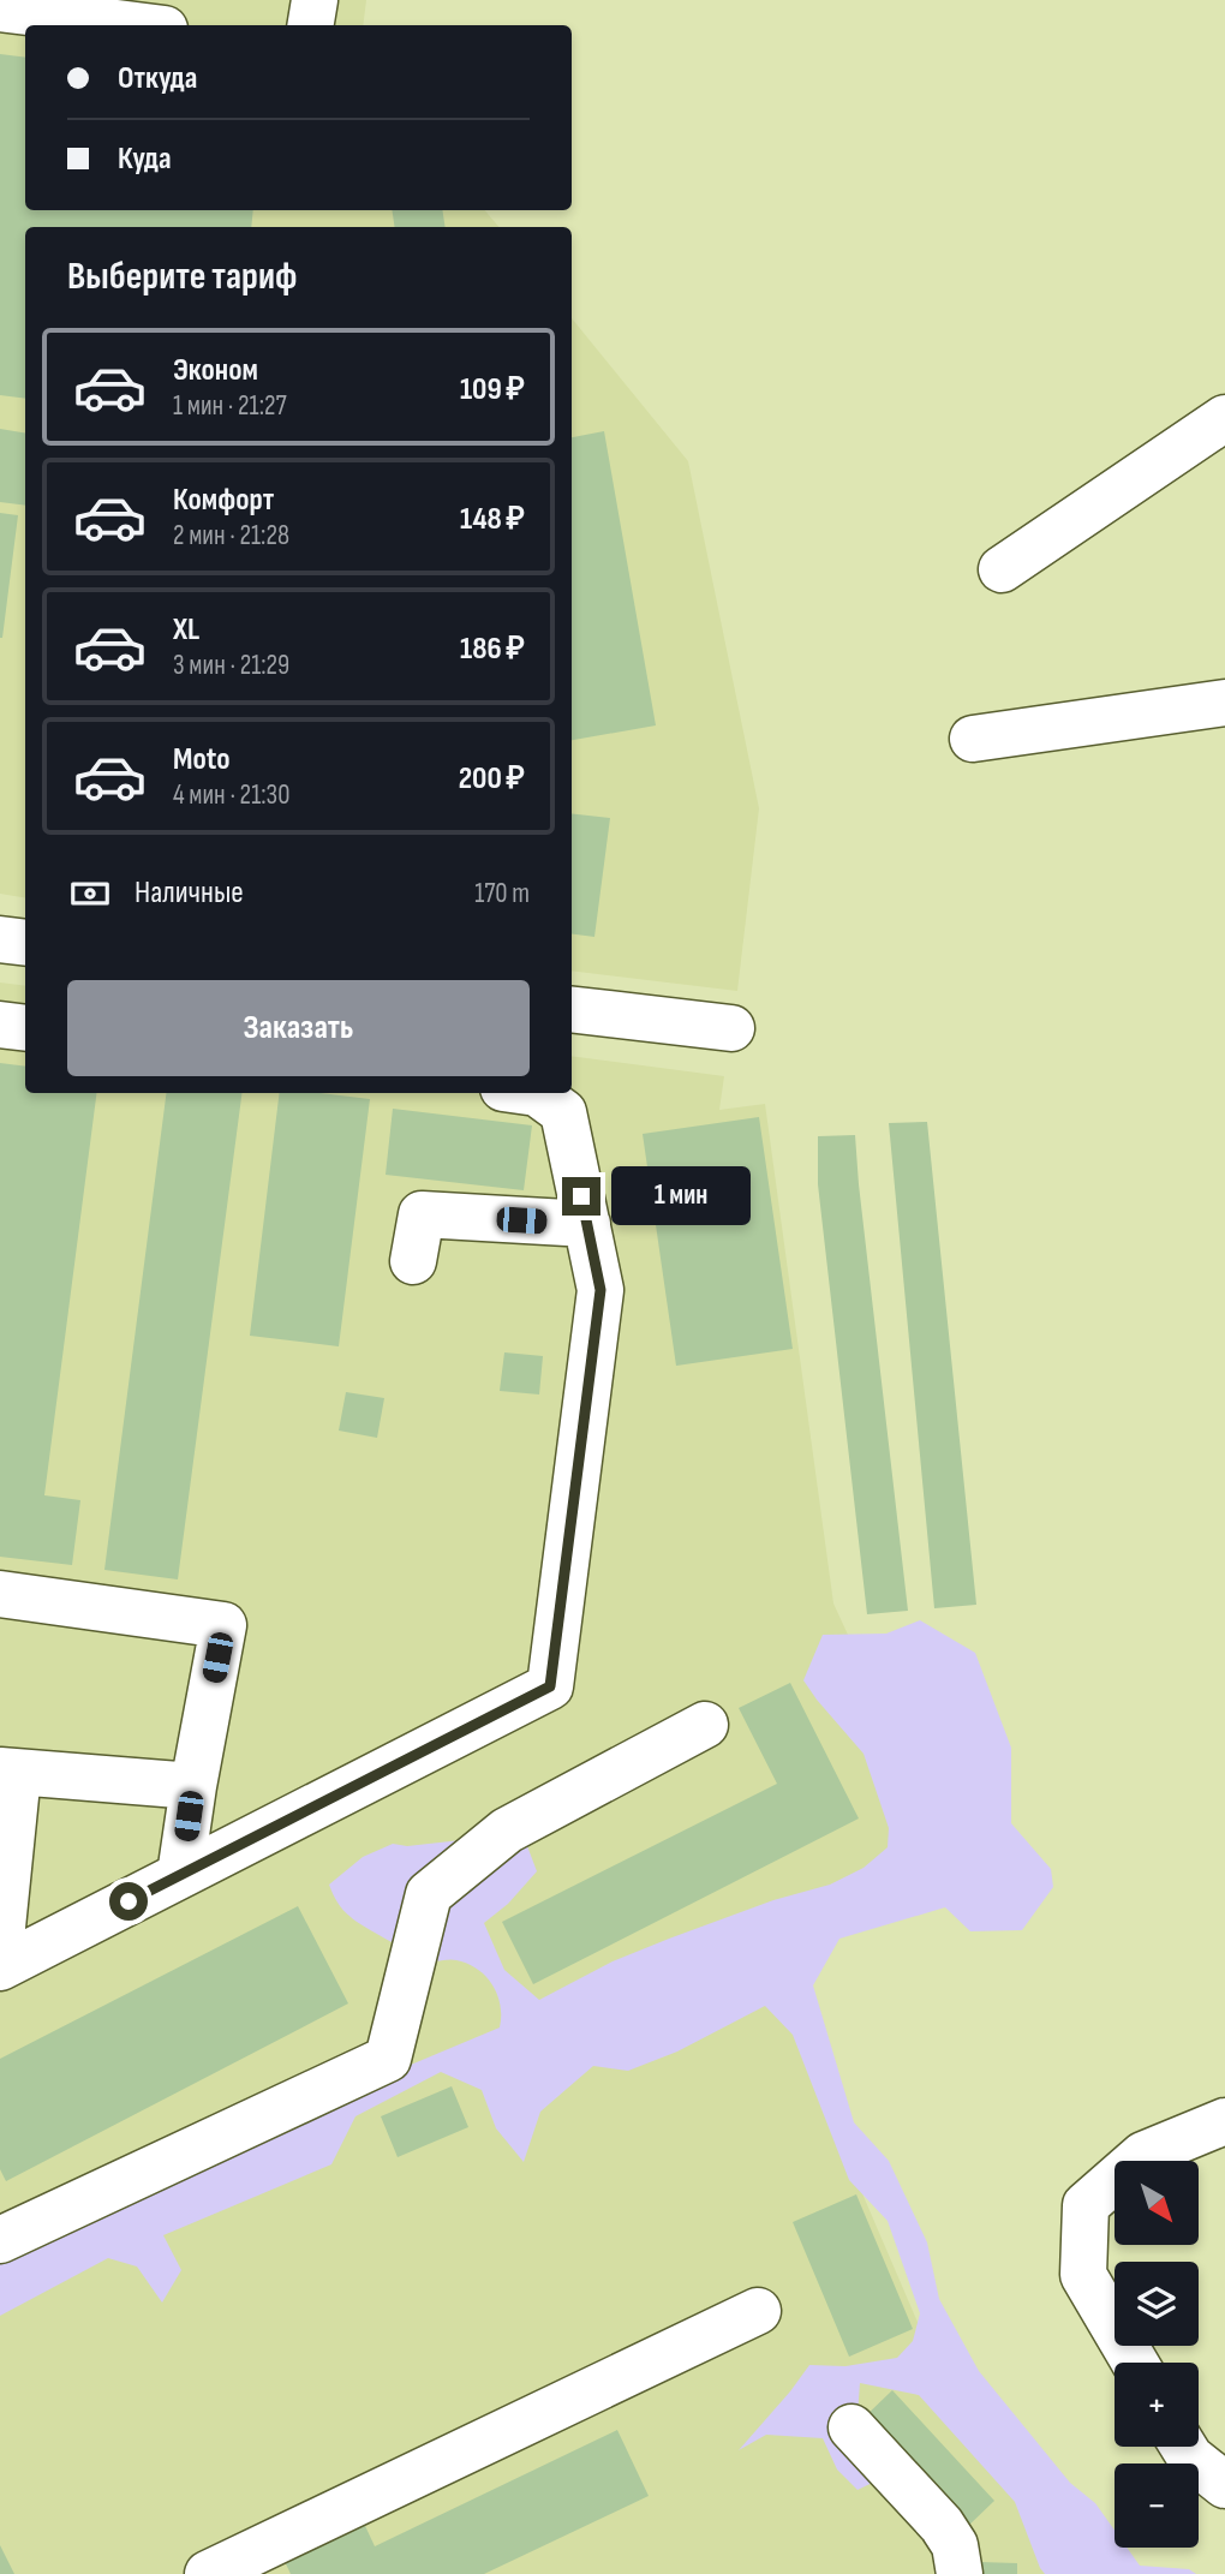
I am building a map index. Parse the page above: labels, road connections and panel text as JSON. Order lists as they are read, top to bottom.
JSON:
{
  "north": "bottom right",
  "page": {
    "banner": ["Откуда", "Куда"],
    "heading": "Выберите тариф",
    "list": [
      {
        "name": "Эконом",
        "note": "1 мин · 21:27",
        "value": "109 ₽"
      },
      {
        "name": "Комфорт",
        "note": "2 мин · 21:28",
        "value": "148 ₽"
      },
      {
        "name": "XL",
        "note": "3 мин · 21:29",
        "value": "186 ₽"
      },
      {
        "name": "Moto",
        "note": "4 мин · 21:30",
        "value": "200 ₽"
      }
    ],
    "pay": ["Наличные", "170 m"],
    "buttons": "Заказать",
    "bubble": "1 мин",
    "map_buttons": ["+", "−"]
  }
}
